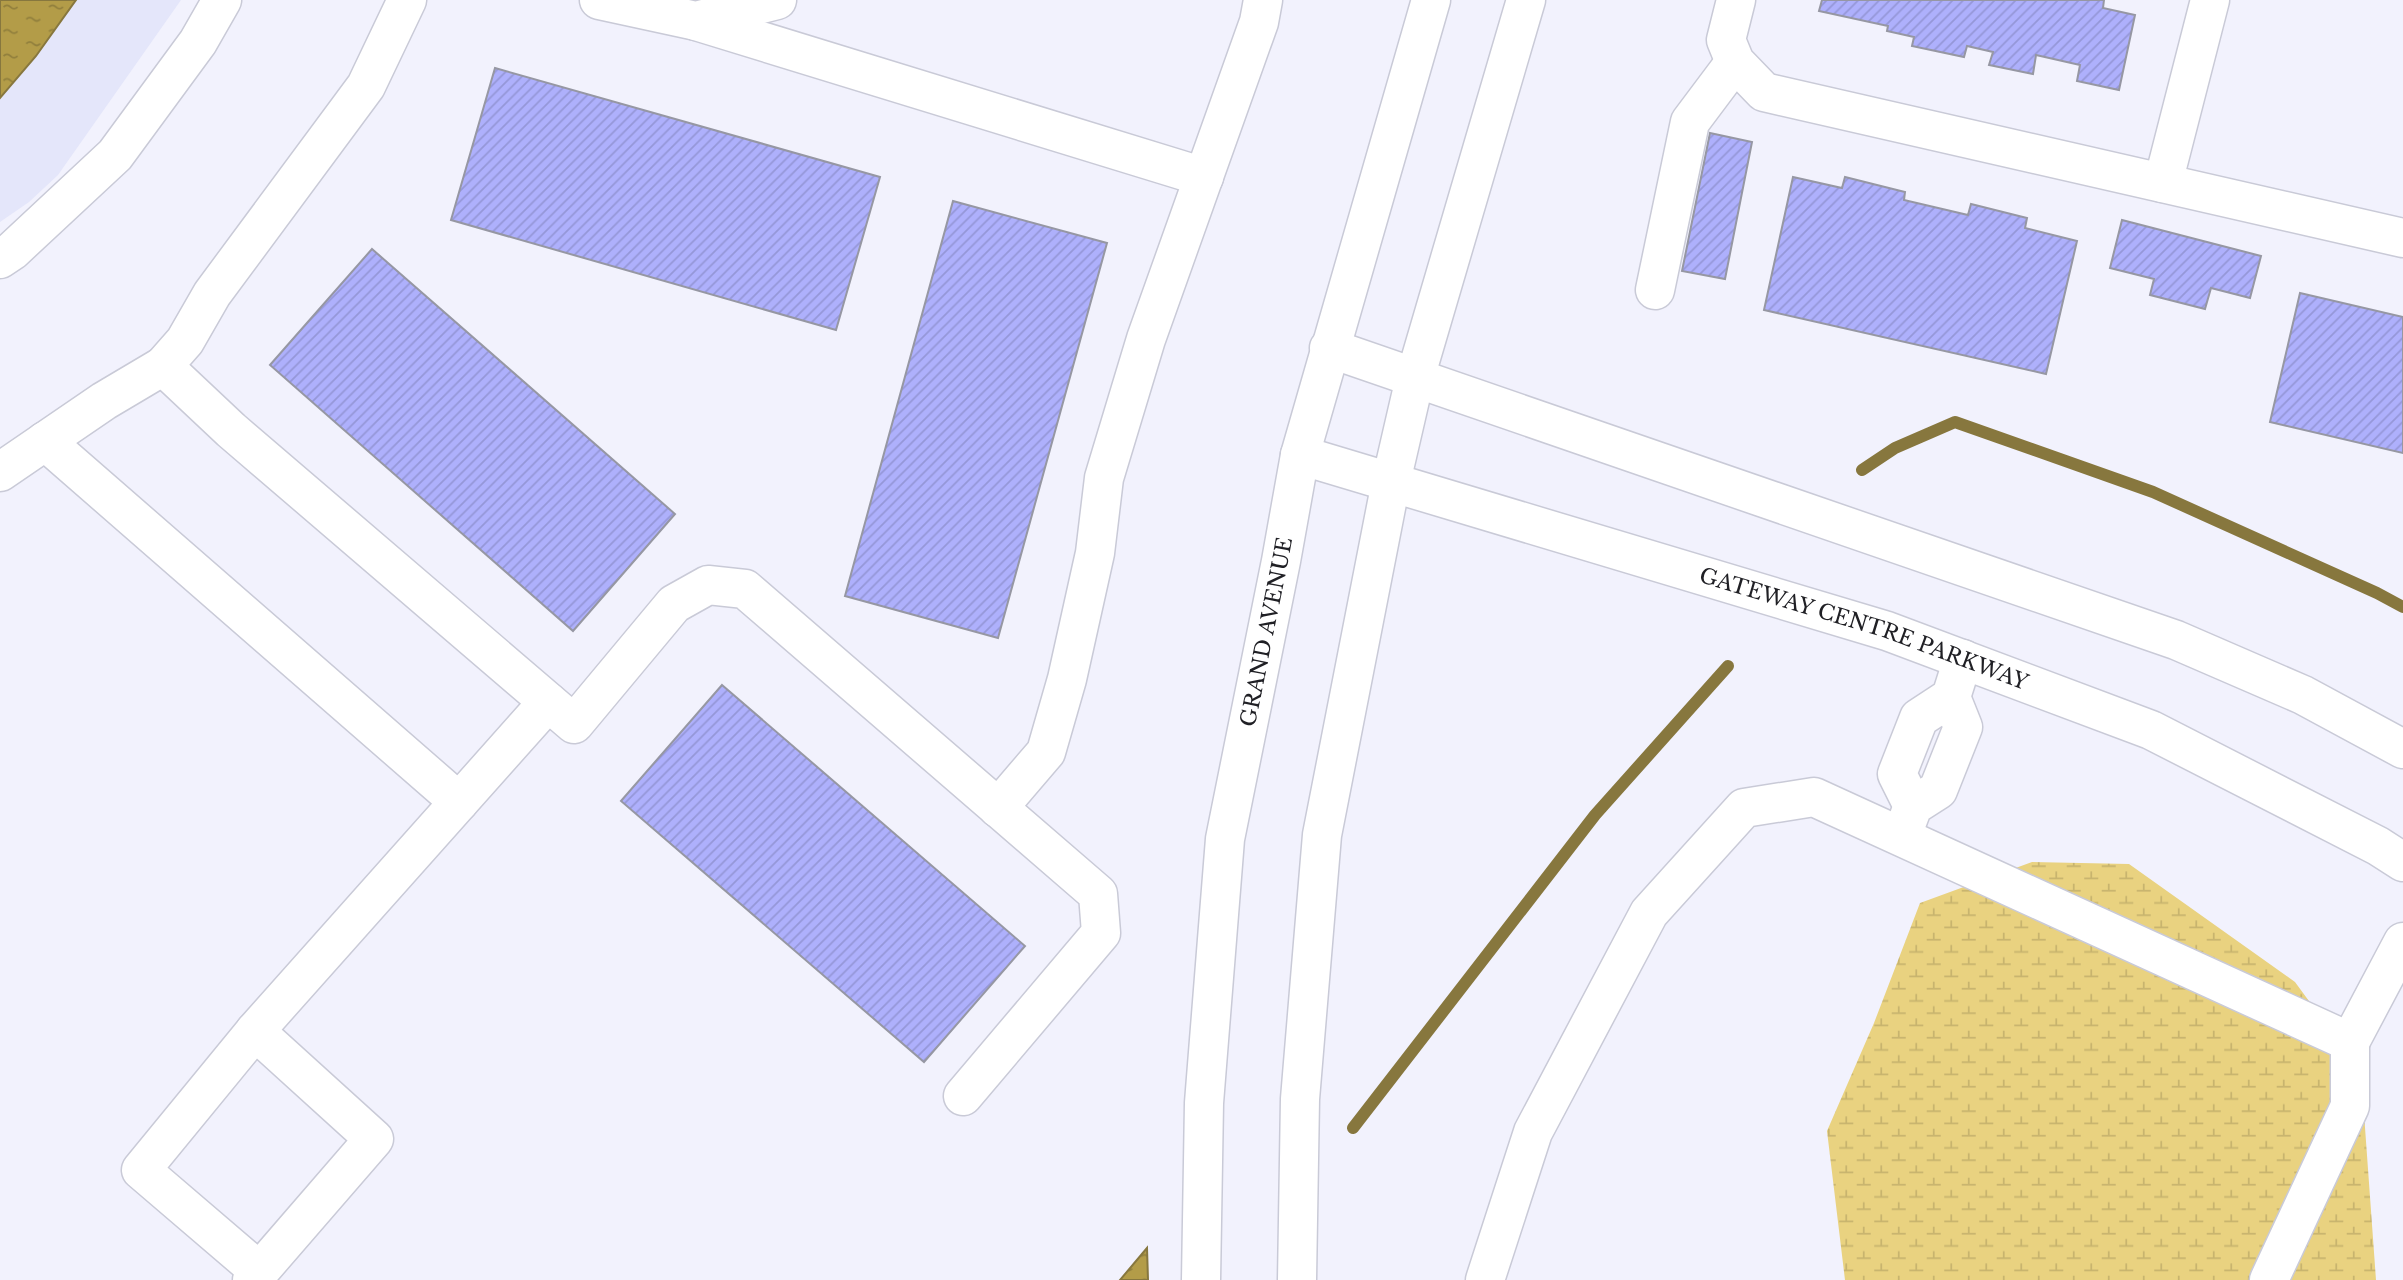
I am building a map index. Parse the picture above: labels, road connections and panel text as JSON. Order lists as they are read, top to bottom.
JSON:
{
  "streets": {
    "street": ["GATEWAY CENTRE PARKWAY", "GRAND AVENUE"]
  },
  "crossings": [
    ["GATEWAY CENTRE PARKWAY", "GRAND AVENUE"]
  ]
}
